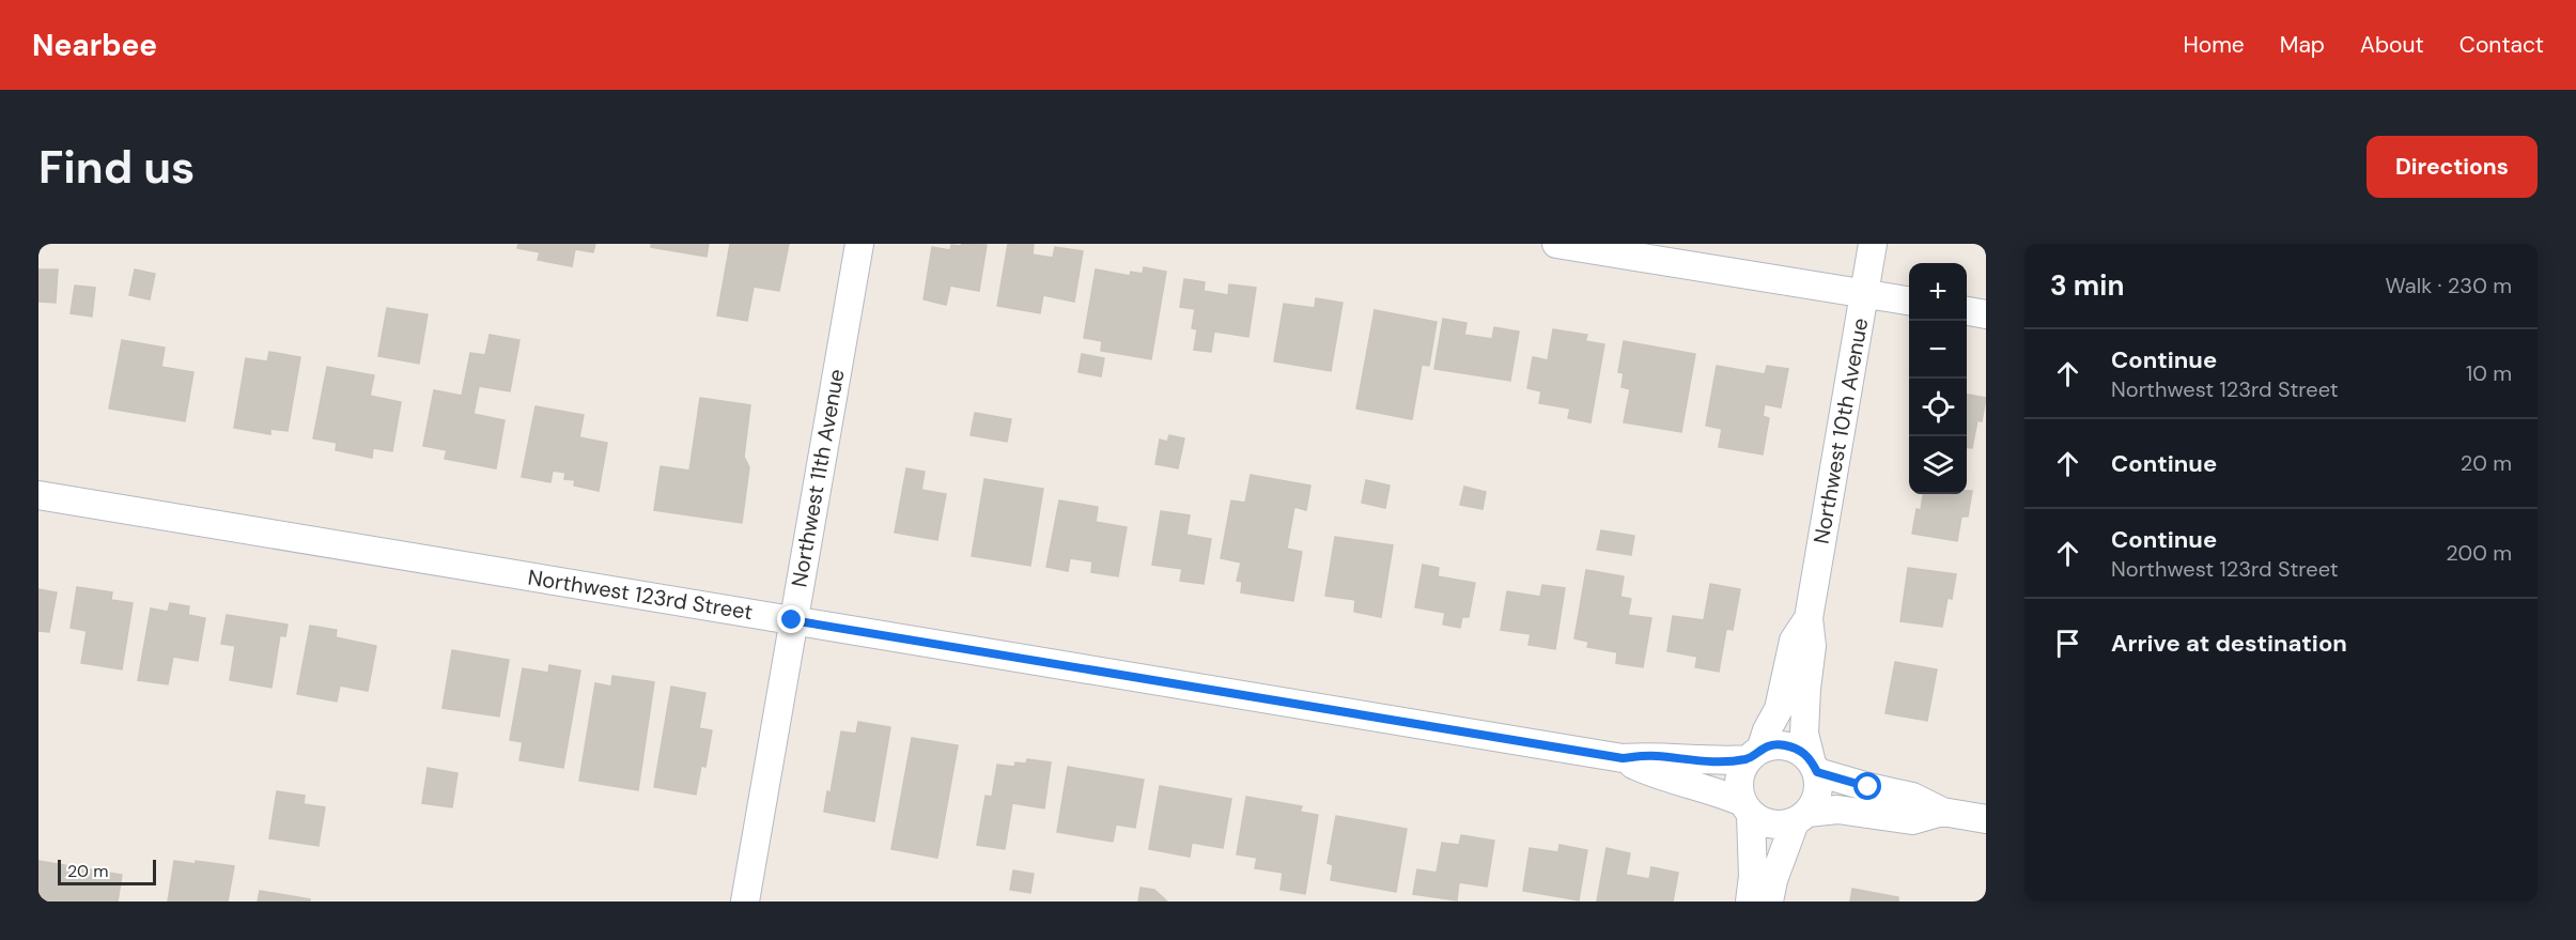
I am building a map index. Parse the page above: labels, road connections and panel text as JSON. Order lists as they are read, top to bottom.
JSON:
{
  "streets": {
    "street": ["Northwest 10th Avenue", "Northwest 11th Avenue", "Northwest 123rd Street"]
  },
  "crossings": [
    ["Northwest 10th Avenue", "Northwest 123rd Street"],
    ["Northwest 11th Avenue", "Northwest 123rd Street"]
  ],
  "scale_bar": "20 m",
  "page": {
    "header": "Nearbee",
    "nav": [
      "Home",
      "Map",
      "About",
      "Contact"
    ],
    "buttons": "Directions",
    "title": "Find us",
    "heading": ["3 min", "Walk · 230 m"],
    "map_buttons": ["+", "−"],
    "list": [
      ["Continue", "Northwest 123rd Street", "10 m"],
      ["Continue", "20 m"],
      ["Continue", "Northwest 123rd Street", "200 m"],
      "Arrive at destination"
    ],
    "scale": "20 m"
  }
}
